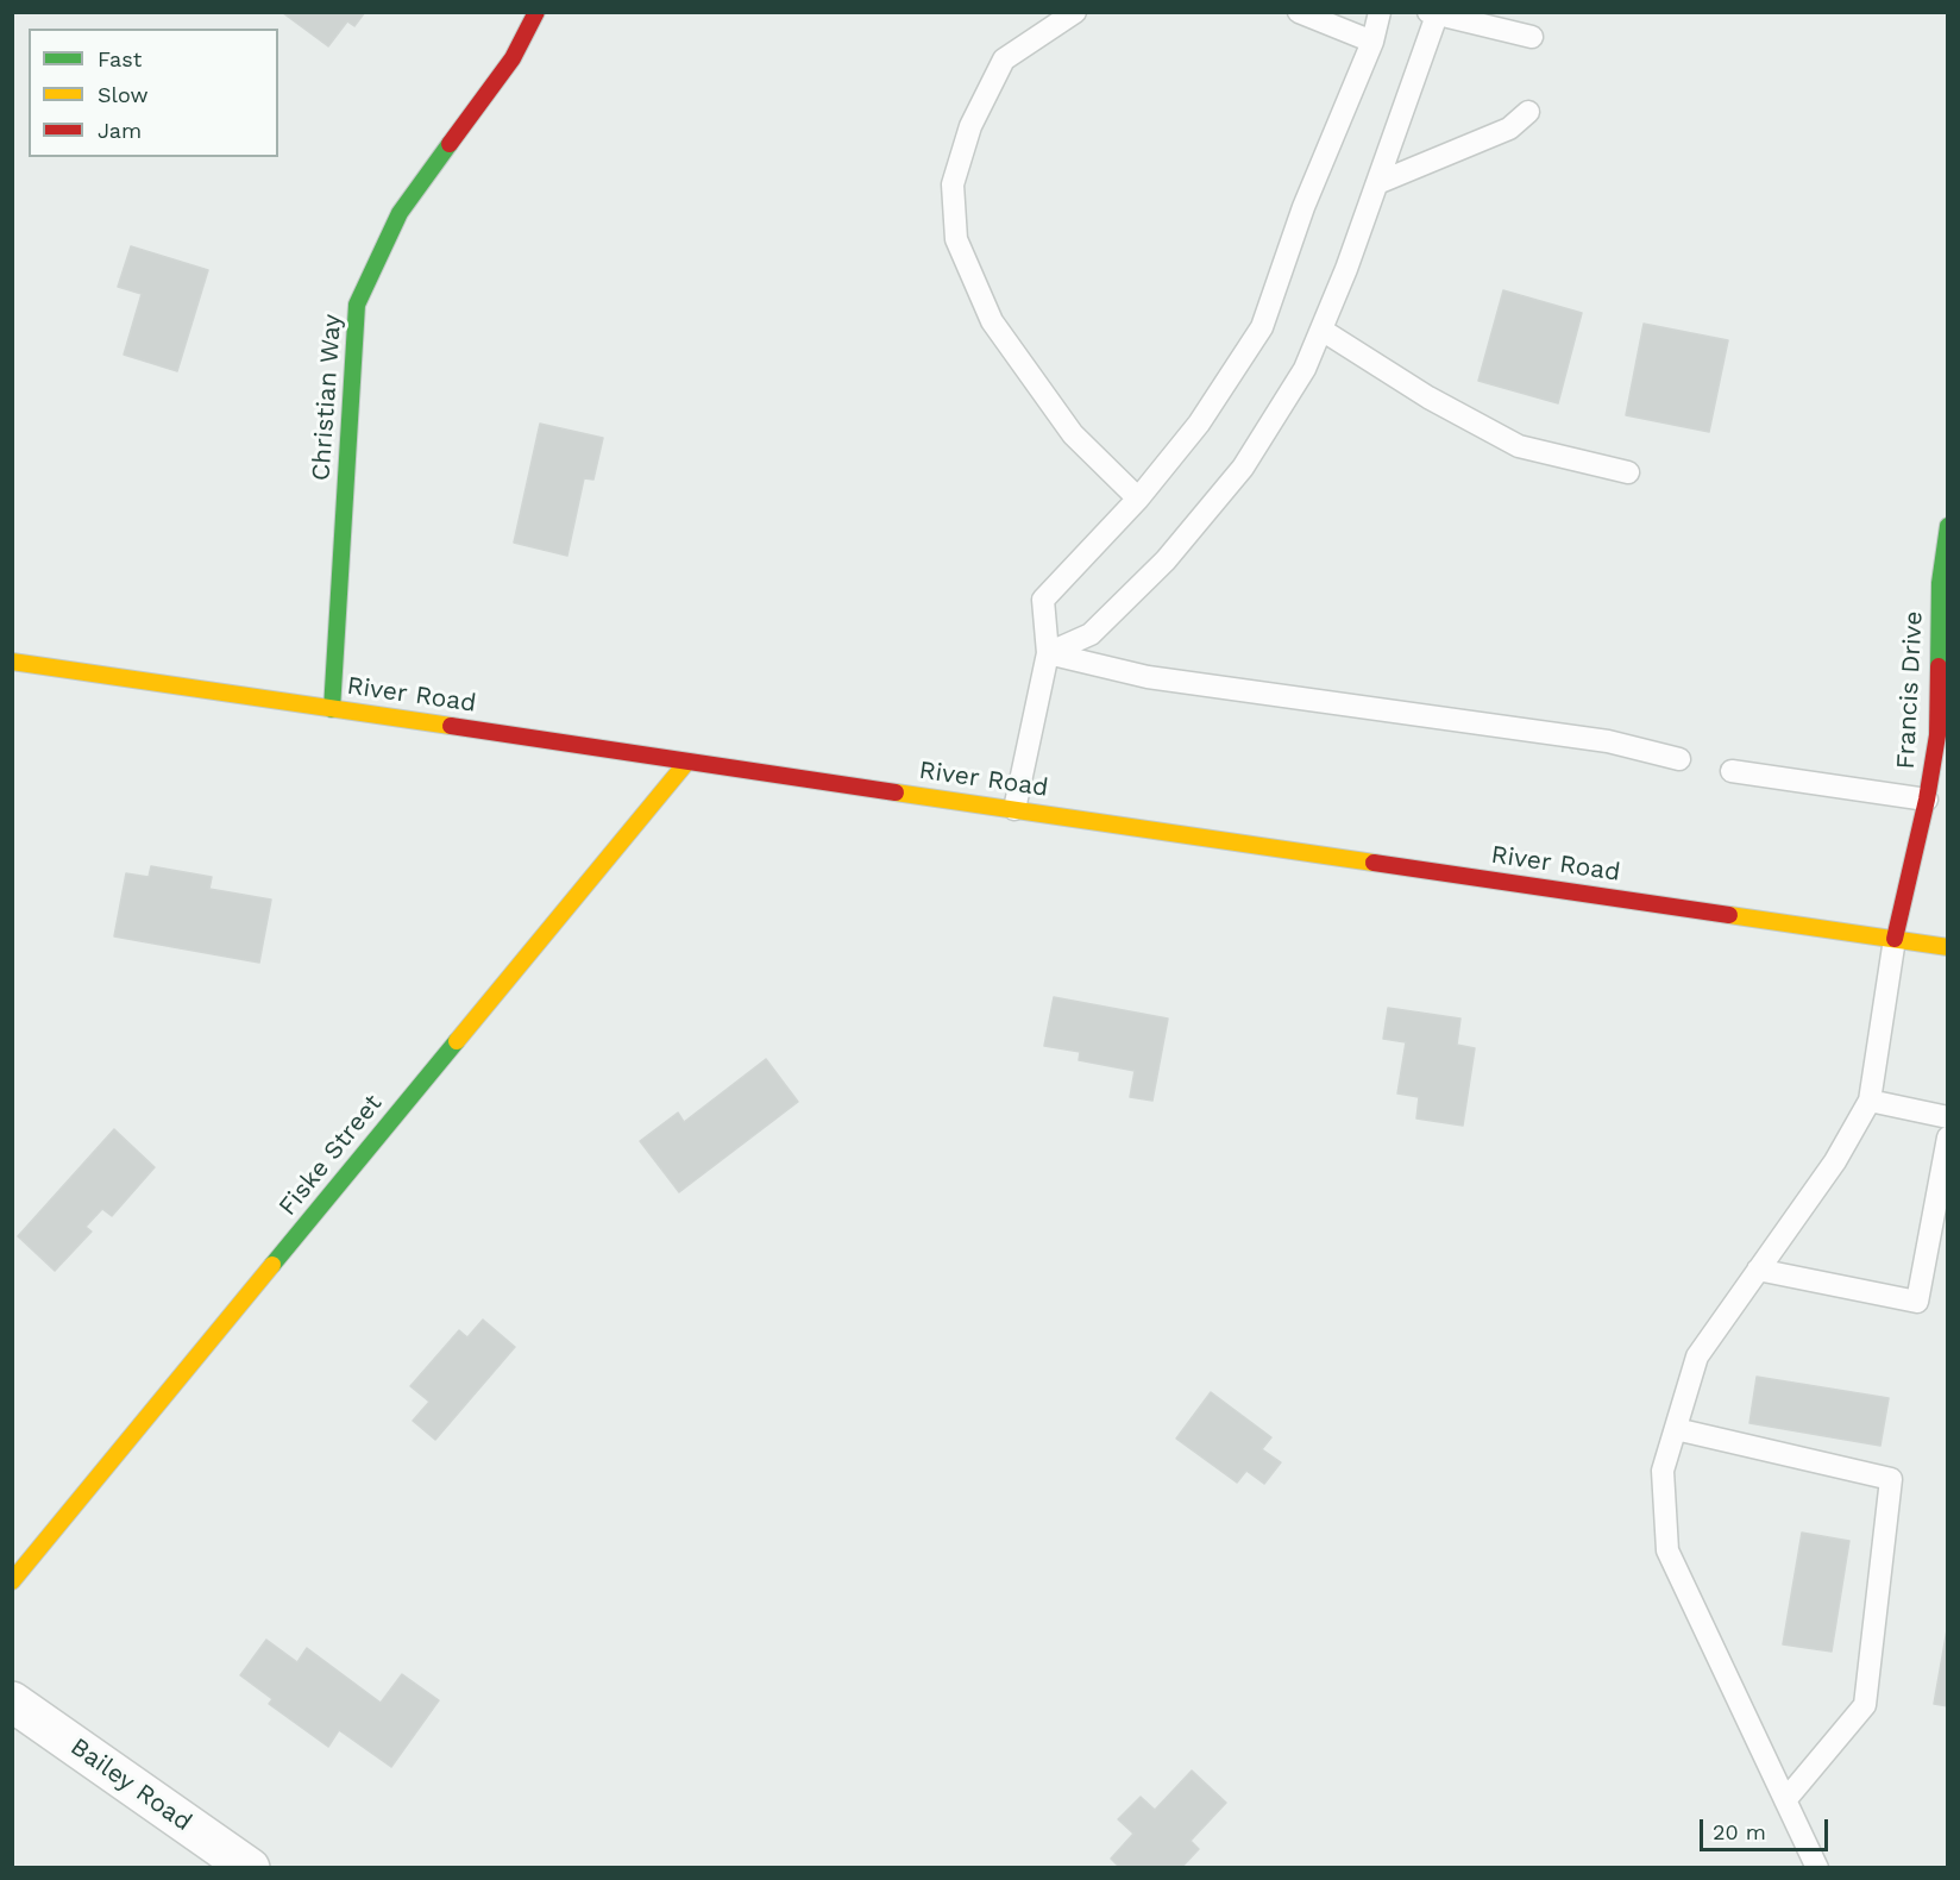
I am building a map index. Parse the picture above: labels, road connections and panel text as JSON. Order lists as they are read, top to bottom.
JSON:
{
  "streets": {
    "street": [
      "Christian Way",
      "Francis Drive",
      "River Road",
      "Fiske Street",
      "Bailey Road"
    ]
  },
  "crossings": [
    ["Christian Way", "River Road"],
    ["Francis Drive", "River Road"],
    ["River Road", "Fiske Street"]
  ],
  "legend": ["Fast", "Slow", "Jam"],
  "scale_bar": "20 m"
}
